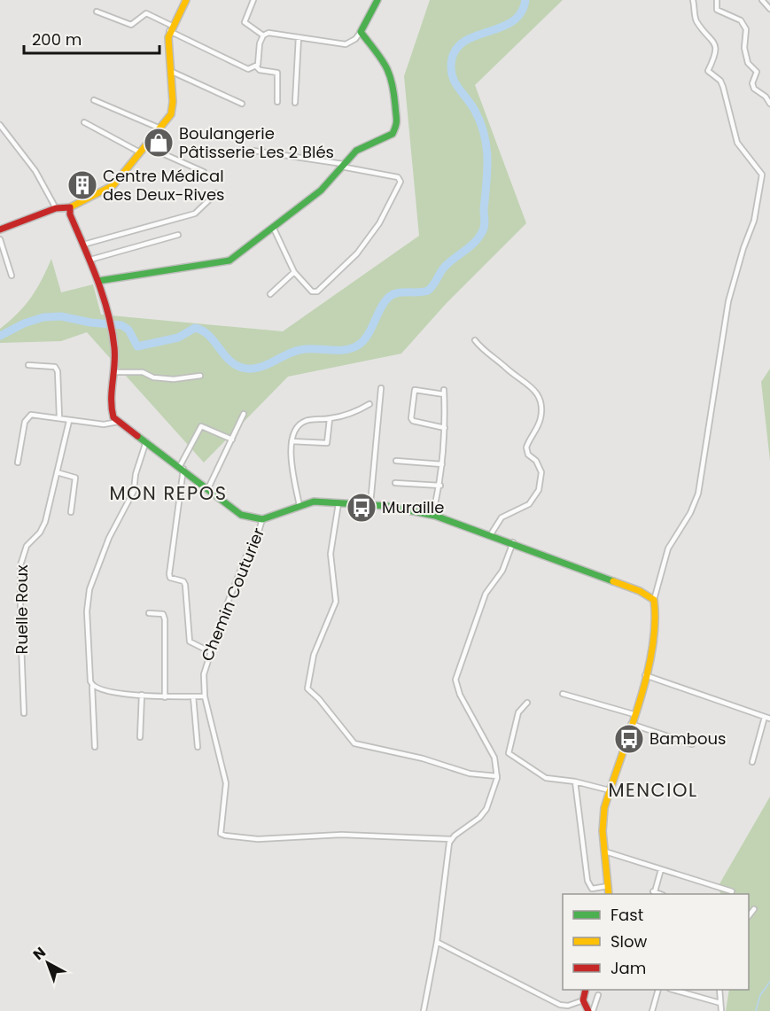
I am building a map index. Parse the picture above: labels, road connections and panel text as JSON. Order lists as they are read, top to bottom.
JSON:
{
  "streets": {
    "street": ["Chemin Couturier", "Ruelle Roux"]
  },
  "districts": ["MON REPOS", "MENCIOL"],
  "places": {
    "shop": ["Boulangerie Pâtisserie Les 2 Blés"],
    "building": ["Centre Médical des Deux-Rives"],
    "bus stop": ["Muraille", "Bambous"]
  },
  "legend": ["Fast", "Slow", "Jam"],
  "scale_bar": "200 m",
  "north": "top left"
}
